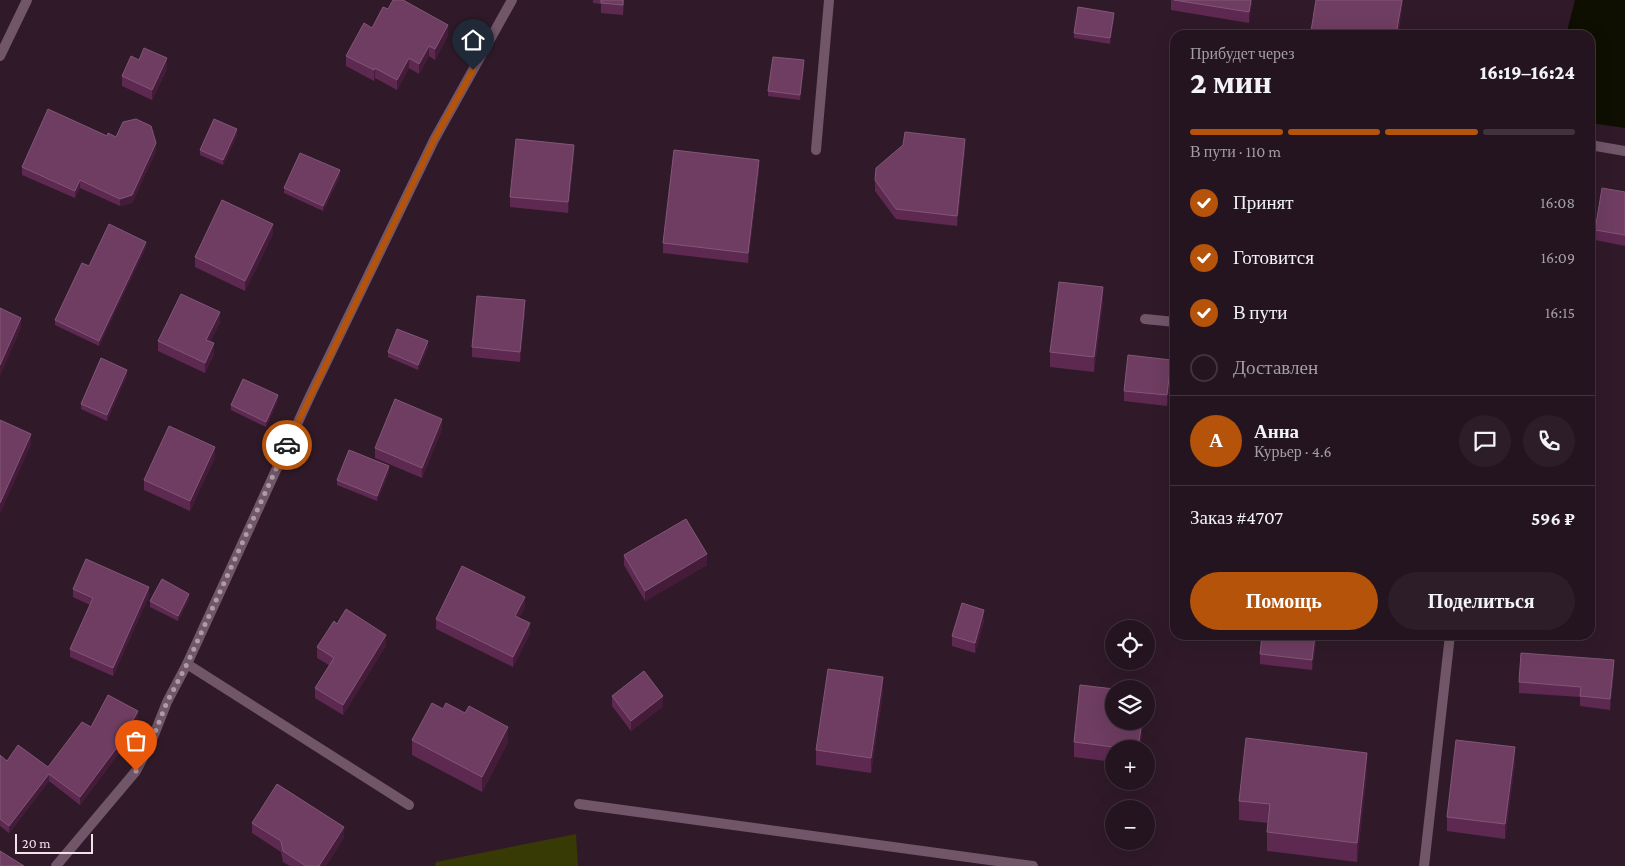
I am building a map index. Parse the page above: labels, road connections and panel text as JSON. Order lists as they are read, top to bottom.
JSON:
{
  "scale_bar": "20 m",
  "page": {
    "heading": ["2 мин", "Прибудет через", "16:19–16:24"],
    "panel": [
      "Анна",
      "Курьер · 4.6",
      "Заказ #4707",
      "596 ₽"
    ],
    "bar": "В пути · 110 m",
    "list": [
      ["Принят", "16:08"],
      ["Готовится", "16:09"],
      ["В пути", "16:15"],
      "Доставлен"
    ],
    "round": "А",
    "buttons": ["Помощь", "Поделиться"],
    "map_buttons": ["+", "−"],
    "scale": "20 m"
  }
}
